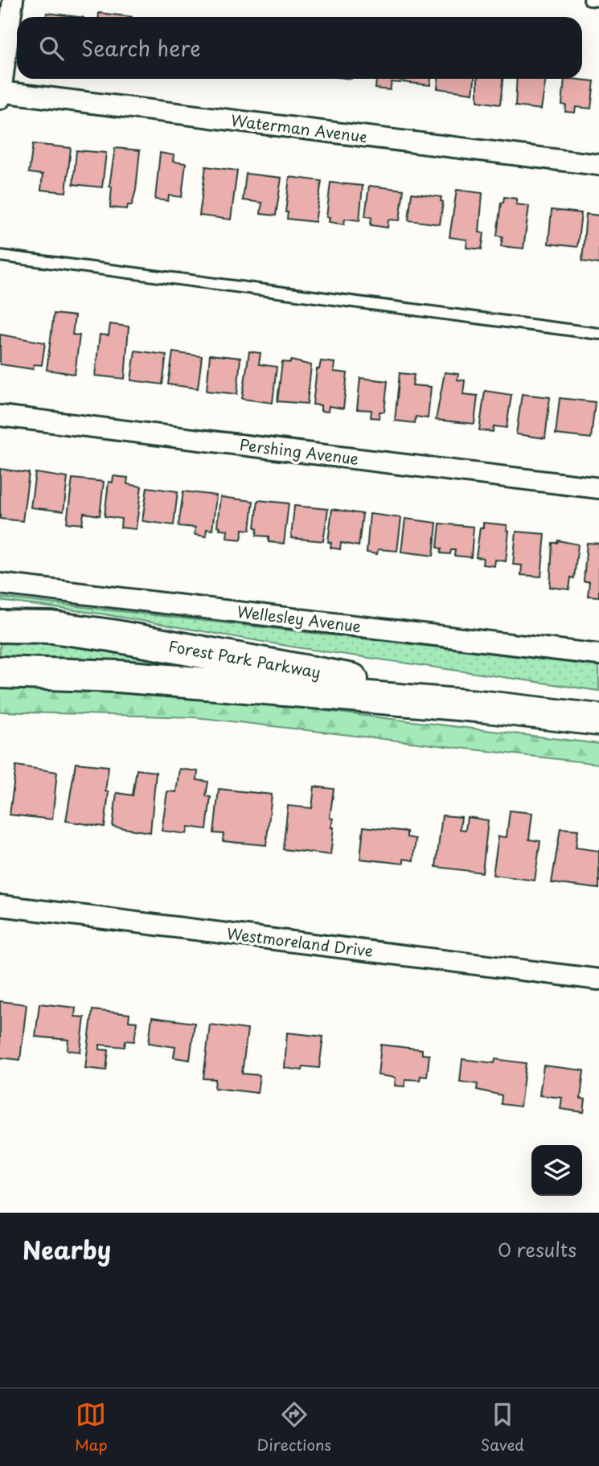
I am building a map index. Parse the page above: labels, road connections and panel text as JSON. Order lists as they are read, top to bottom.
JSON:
{
  "streets": {
    "main road": ["Forest Park Parkway"],
    "street": [
      "Waterman Avenue",
      "Pershing Avenue",
      "Wellesley Avenue",
      "Westmoreland Drive"
    ]
  },
  "page": {
    "search": "Search here",
    "heading": ["Nearby", "0 results"],
    "nav": ["Map", "Directions", "Saved"]
  }
}
